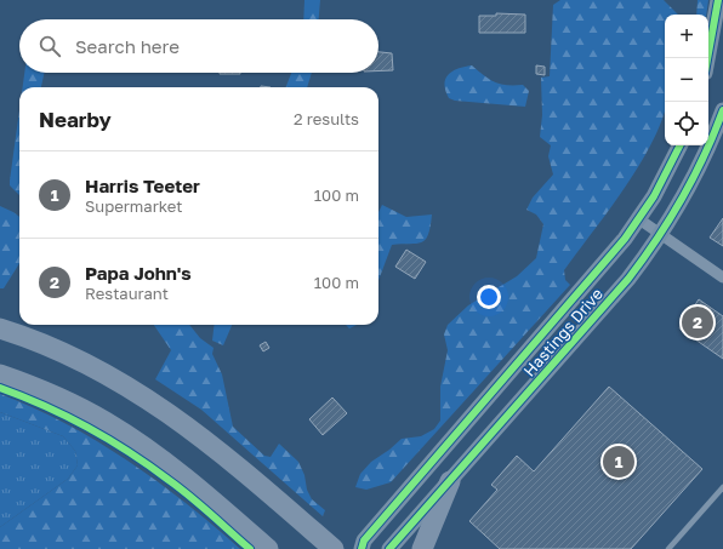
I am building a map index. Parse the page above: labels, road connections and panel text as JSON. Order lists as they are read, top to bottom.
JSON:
{
  "streets": {
    "street": ["Hastings Drive"]
  },
  "page": {
    "map_buttons": ["+", "−"],
    "search": "Search here",
    "heading": ["Nearby", "2 results"],
    "list": [
      {
        "mark": "1",
        "name": "Harris Teeter",
        "note": "Supermarket",
        "value": "100 m"
      },
      {
        "mark": "2",
        "name": "Papa John's",
        "note": "Restaurant",
        "value": "100 m"
      }
    ],
    "pins": ["2", "1"]
  }
}
